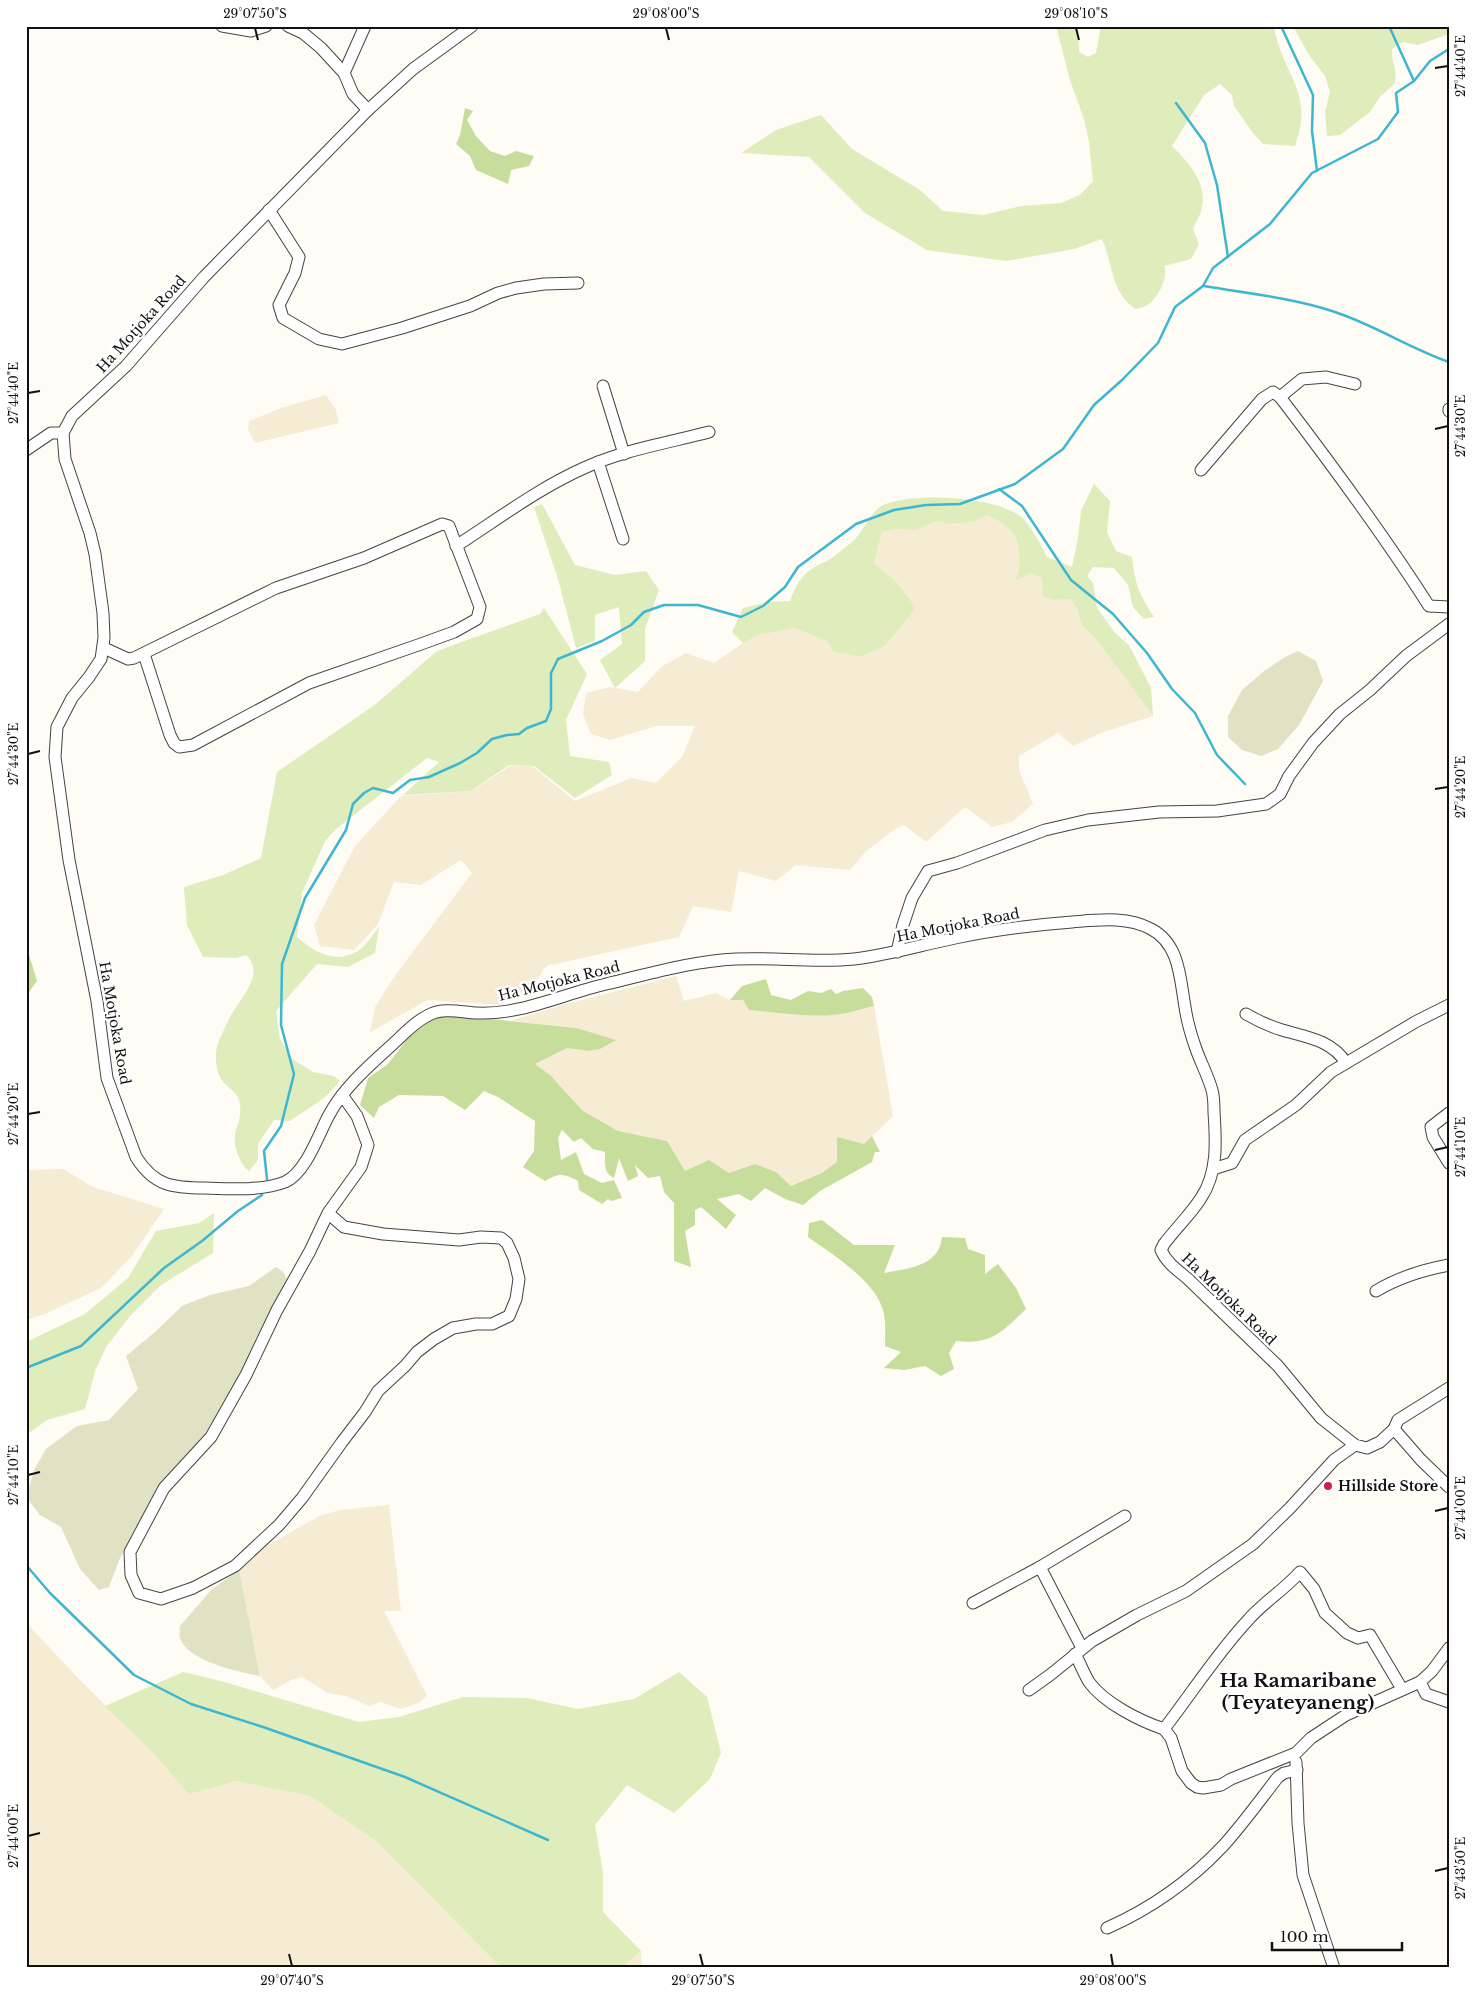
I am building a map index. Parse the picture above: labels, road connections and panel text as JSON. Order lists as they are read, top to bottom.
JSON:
{
  "streets": {
    "street": ["Ha Motjoka Road"]
  },
  "districts": ["Ha Ramaribane (Teyateyaneng)"],
  "places": ["Hillside Store"],
  "scale_bar": "100 m",
  "coordinates": [
    "29°07'50\"S",
    "29°08'00\"S",
    "29°08'10\"S",
    "27°44'40\"E",
    "27°44'30\"E",
    "27°44'20\"E",
    "27°44'10\"E",
    "27°44'00\"E",
    "27°43'50\"E",
    "29°07'40\"S"
  ]
}
